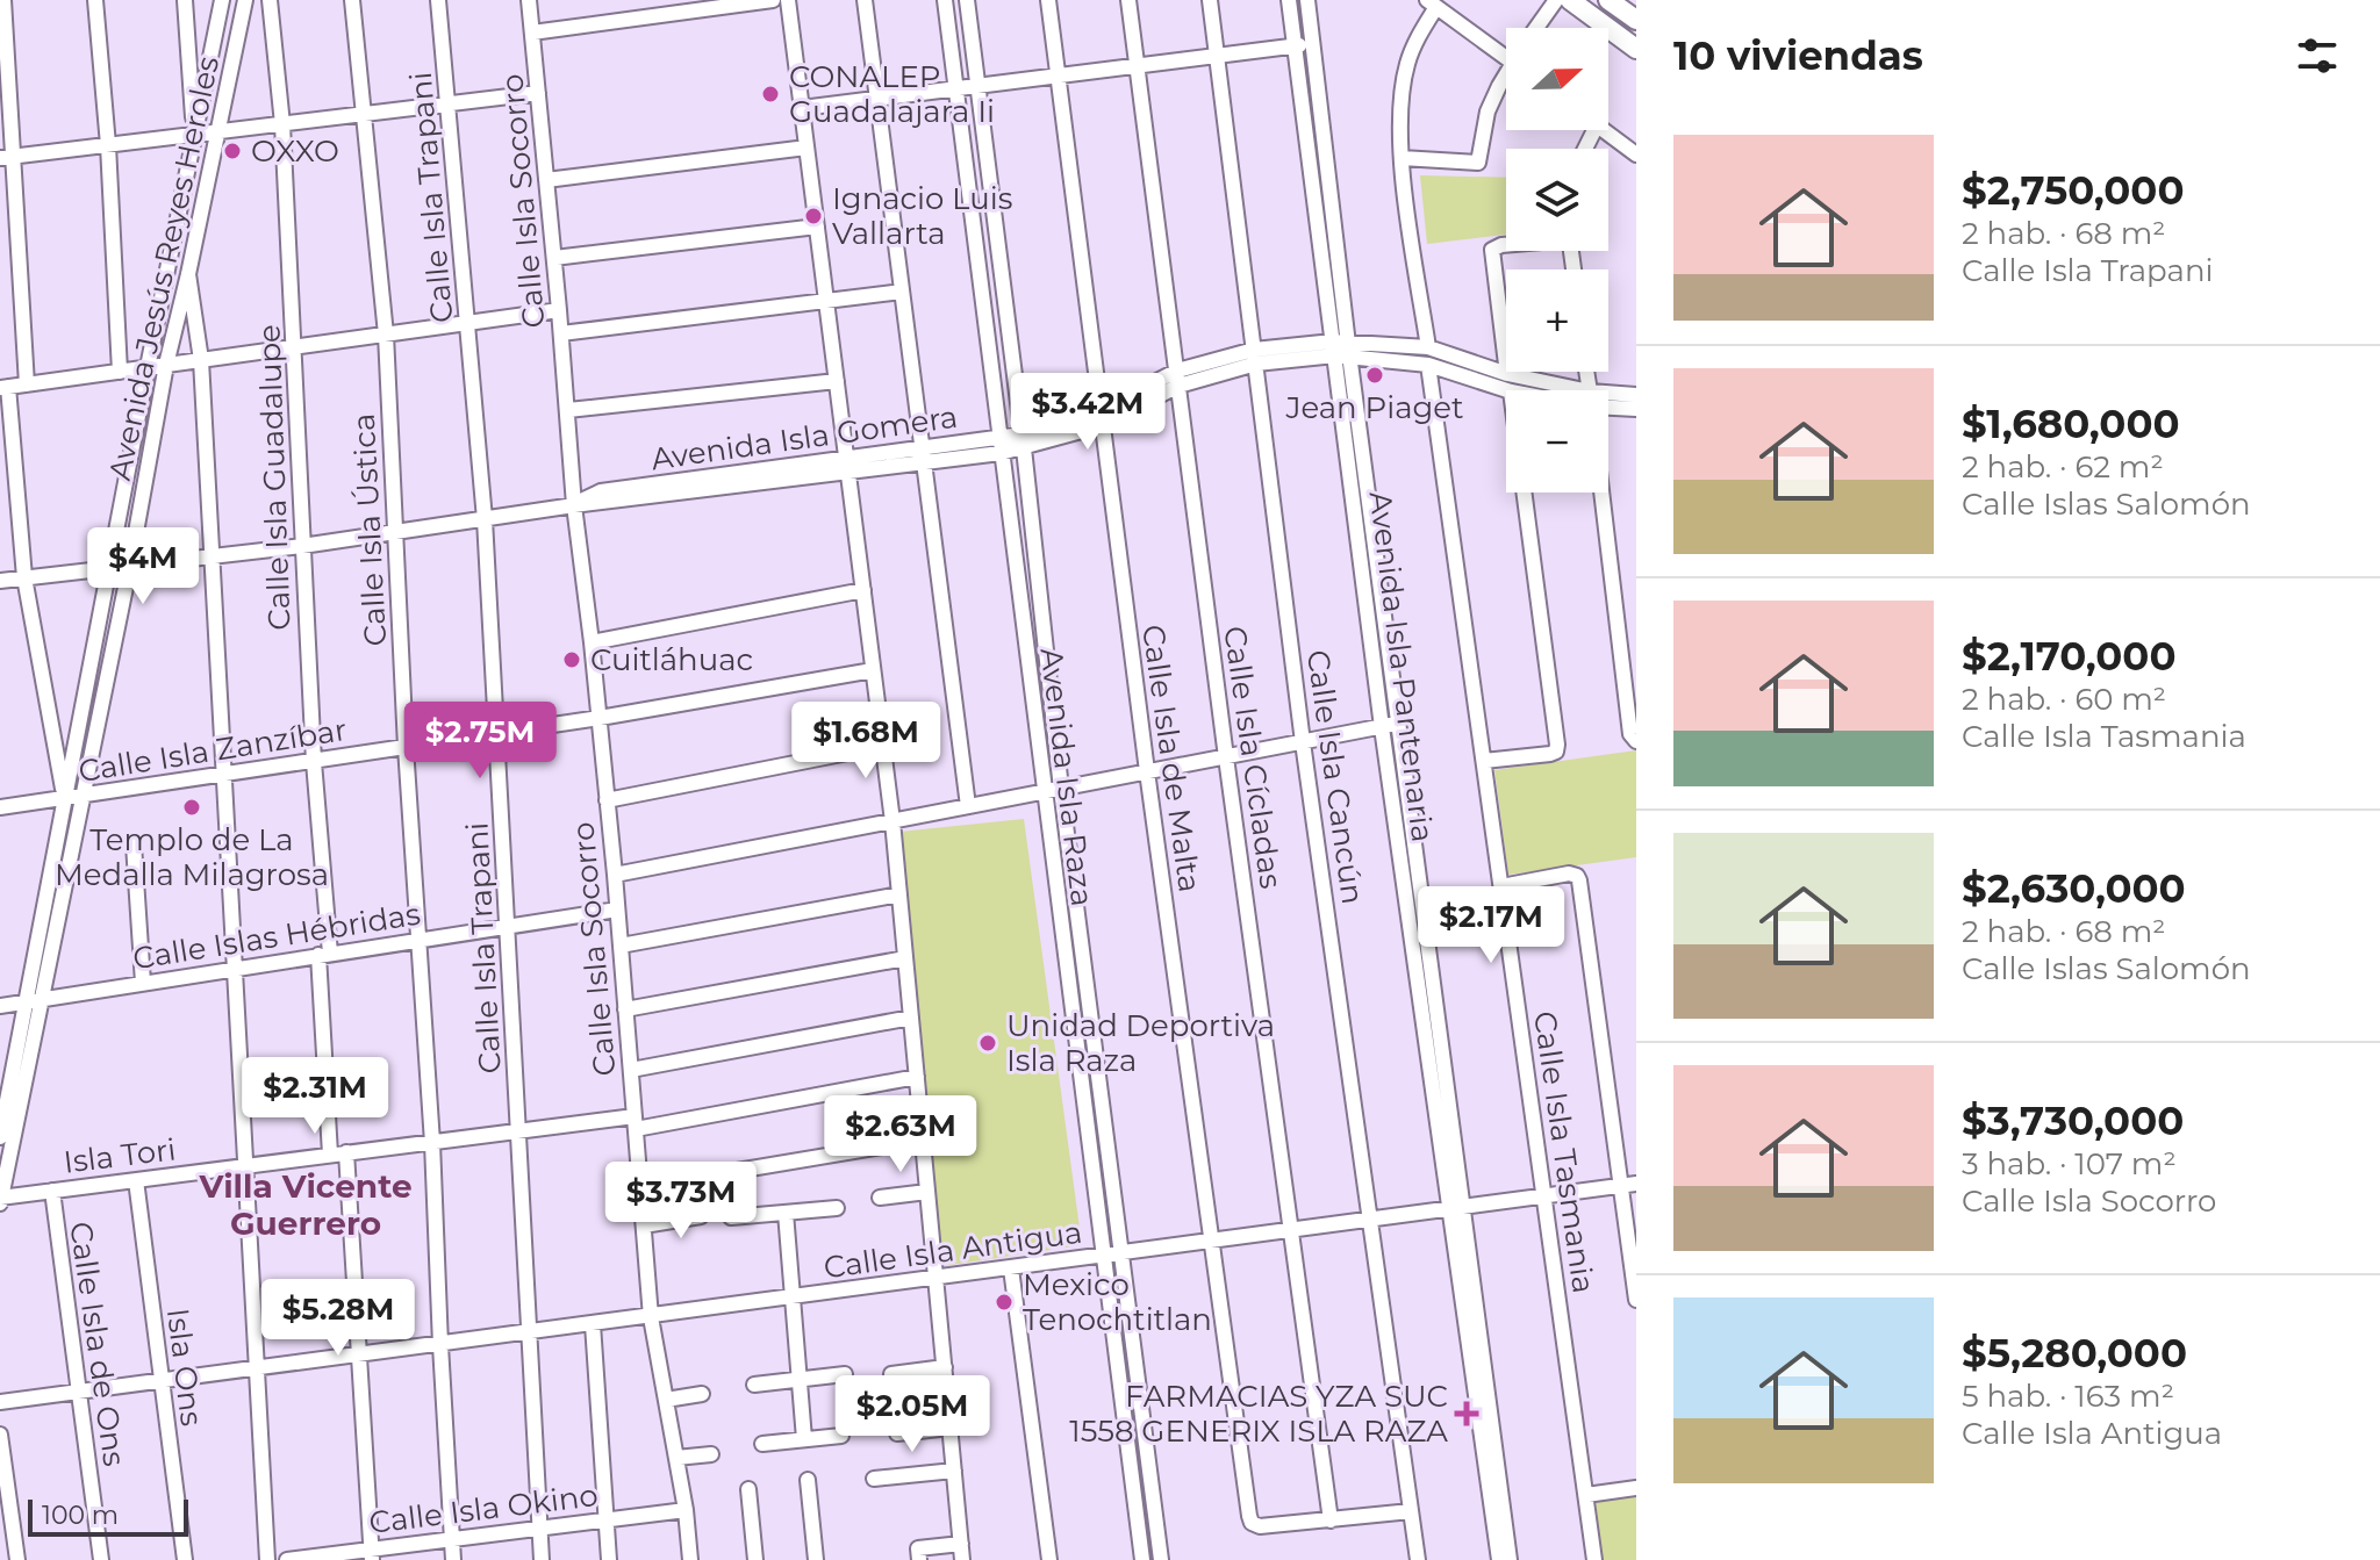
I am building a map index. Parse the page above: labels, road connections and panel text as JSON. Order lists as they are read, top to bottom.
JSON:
{
  "streets": {
    "street": [
      "Calle Isla Trapani",
      "Calle Isla Socorro",
      "Avenida Jesús Reyes Heroles",
      "Avenida Isla Gomera",
      "Calle Isla Guadalupe",
      "Calle Isla Ústica",
      "Avenida Isla Pantenaria",
      "Calle Isla Zanzíbar",
      "Calle Isla Cícladas",
      "Calle Isla de Malta",
      "Avenida Isla Raza",
      "Calle Isla Cancún",
      "Calle Islas Hébridas",
      "Calle Isla Tasmania",
      "Isla Tori",
      "Calle Isla Antigua",
      "Calle Isla de Ons",
      "Isla Ons",
      "Calle Isla Okino"
    ]
  },
  "crossings": [
    ["Calle Isla Trapani", "Avenida Isla Gomera"],
    ["Calle Isla Trapani", "Calle Isla Zanzíbar"],
    ["Calle Isla Trapani", "Calle Islas Hébridas"],
    ["Calle Isla Trapani", "Isla Tori"],
    ["Calle Isla Trapani", "Calle Isla Antigua"],
    ["Calle Isla Trapani", "Calle Isla Okino"],
    ["Calle Isla Socorro", "Avenida Isla Gomera"],
    ["Calle Isla Socorro", "Calle Isla Zanzíbar"],
    ["Calle Isla Socorro", "Calle Islas Hébridas"],
    ["Calle Isla Socorro", "Isla Tori"],
    ["Calle Isla Socorro", "Calle Isla Antigua"],
    ["Calle Isla Socorro", "Calle Isla Okino"],
    ["Avenida Jesús Reyes Heroles", "Avenida Isla Gomera"],
    ["Avenida Jesús Reyes Heroles", "Calle Isla Zanzíbar"],
    ["Avenida Jesús Reyes Heroles", "Calle Islas Hébridas"],
    ["Avenida Jesús Reyes Heroles", "Isla Tori"],
    ["Avenida Isla Gomera", "Calle Isla Guadalupe"],
    ["Avenida Isla Gomera", "Calle Isla Ústica"],
    ["Avenida Isla Gomera", "Avenida Isla Pantenaria"],
    ["Avenida Isla Gomera", "Calle Isla Cícladas"],
    ["Avenida Isla Gomera", "Calle Isla de Malta"],
    ["Avenida Isla Gomera", "Avenida Isla Raza"],
    ["Avenida Isla Gomera", "Calle Isla Cancún"],
    ["Avenida Isla Gomera", "Calle Isla Tasmania"],
    ["Calle Isla Guadalupe", "Calle Isla Zanzíbar"],
    ["Calle Isla Guadalupe", "Calle Islas Hébridas"],
    ["Calle Isla Guadalupe", "Isla Tori"],
    ["Calle Isla Ústica", "Calle Isla Zanzíbar"],
    ["Calle Isla Ústica", "Calle Islas Hébridas"],
    ["Calle Isla Ústica", "Isla Tori"],
    ["Calle Isla Ústica", "Calle Isla Antigua"],
    ["Calle Isla Ústica", "Calle Isla Okino"],
    ["Avenida Isla Pantenaria", "Calle Isla Antigua"],
    ["Calle Isla Cícladas", "Calle Isla de Malta"],
    ["Calle Isla Cícladas", "Calle Isla Antigua"],
    ["Calle Isla de Malta", "Calle Isla Antigua"],
    ["Avenida Isla Raza", "Calle Isla Antigua"],
    ["Calle Isla Cancún", "Calle Isla Antigua"],
    ["Calle Isla Tasmania", "Calle Isla Antigua"],
    ["Isla Tori", "Calle Isla de Ons"],
    ["Isla Tori", "Isla Ons"],
    ["Calle Isla Antigua", "Calle Isla de Ons"],
    ["Calle Isla Antigua", "Isla Ons"]
  ],
  "districts": ["Villa Vicente Guerrero"],
  "places": {
    "other": [
      "CONALEP Guadalajara Ii",
      "OXXO",
      "Ignacio Luis Vallarta",
      "Jean Piaget",
      "Cuitláhuac",
      "Templo de La Medalla Milagrosa",
      "Unidad Deportiva Isla Raza",
      "Mexico Tenochtitlan"
    ],
    "health": ["FARMACIAS YZA SUC 1558 GENERIX ISLA RAZA"]
  },
  "scale_bar": "100 m",
  "north": "right",
  "page": {
    "heading": "10 viviendas",
    "map_buttons": ["+", "−"],
    "list": [
      {
        "name": "$2,750,000",
        "note": "2 hab. · 68 m² · Calle Isla Trapani"
      },
      {
        "name": "$1,680,000",
        "note": "2 hab. · 62 m² · Calle Islas Salomón"
      },
      {
        "name": "$2,170,000",
        "note": "2 hab. · 60 m² · Calle Isla Tasmania"
      },
      {
        "name": "$2,630,000",
        "note": "2 hab. · 68 m² · Calle Islas Salomón"
      },
      {
        "name": "$3,730,000",
        "note": "3 hab. · 107 m² · Calle Isla Socorro"
      },
      {
        "name": "$5,280,000",
        "note": "5 hab. · 163 m² · Calle Isla Antigua"
      }
    ],
    "price": [
      "$3.42M",
      "$4M",
      "$2.75M",
      "$1.68M",
      "$2.17M",
      "$2.31M",
      "$2.63M",
      "$3.73M",
      "$5.28M",
      "$2.05M"
    ],
    "scale": "100 m"
  }
}
